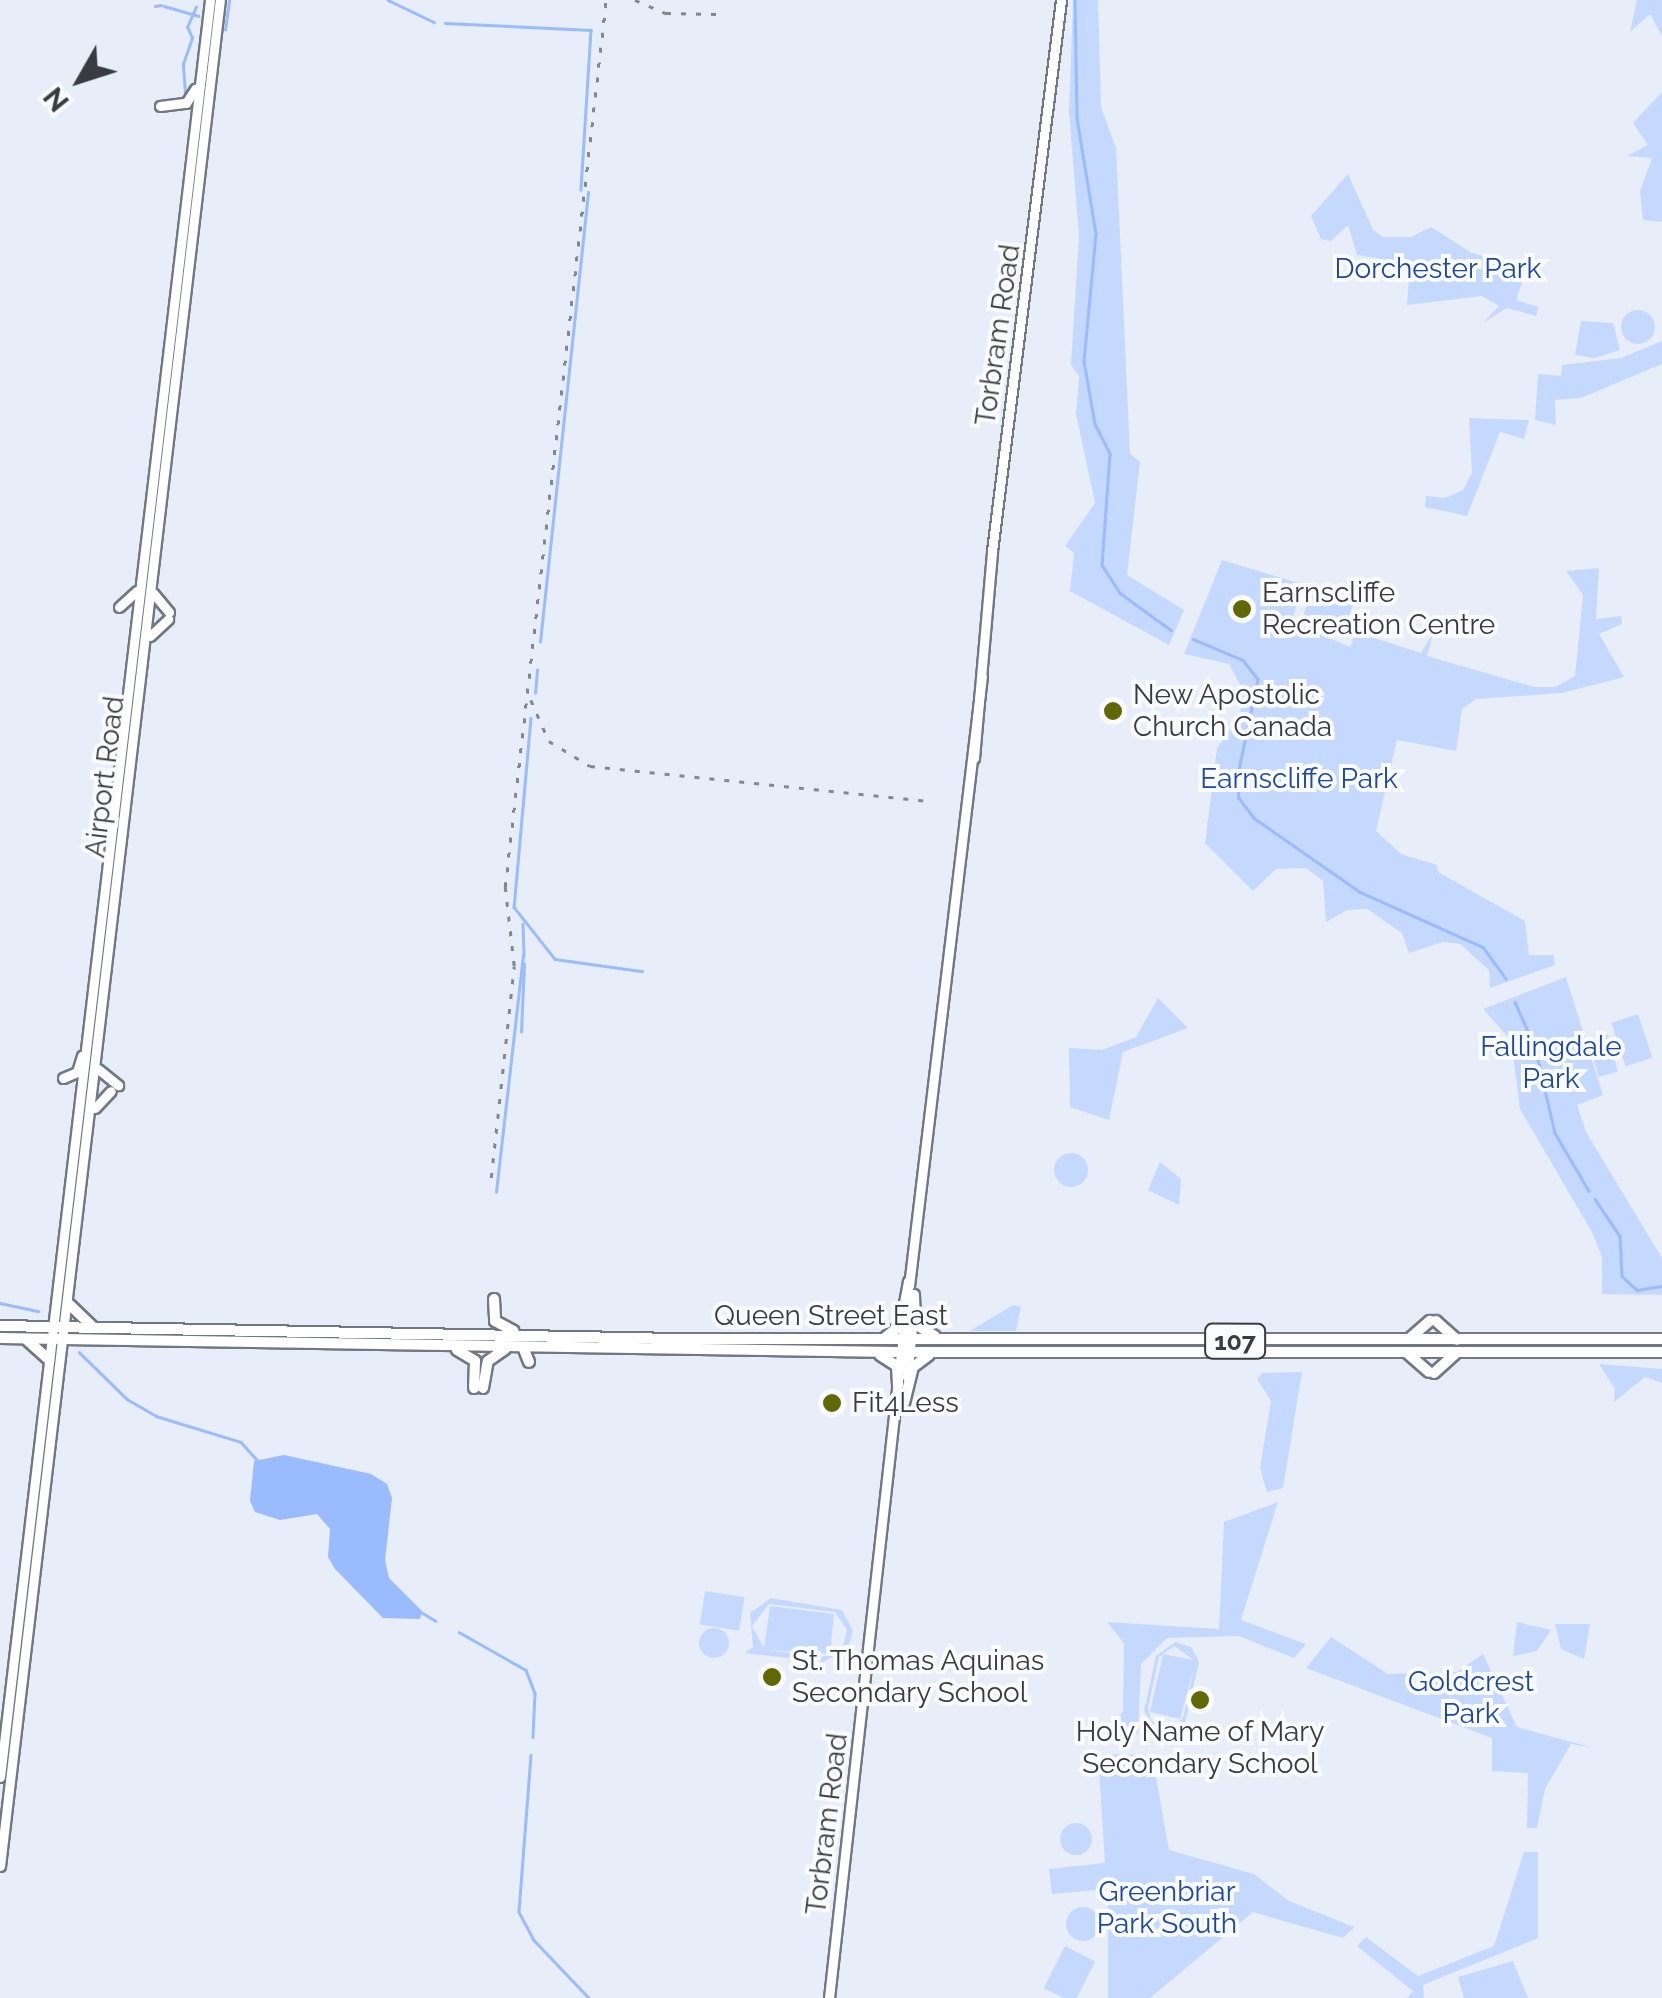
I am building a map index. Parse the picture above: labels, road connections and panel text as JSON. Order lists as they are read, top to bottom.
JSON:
{
  "streets": {
    "main road": [
      "Torbram Road",
      "Airport Road",
      "Queen Street East",
      "107"
    ]
  },
  "crossings": [
    ["Torbram Road", "Queen Street East"],
    ["Airport Road", "Queen Street East"]
  ],
  "parks": [
    "Dorchester Park",
    "Earnscliffe Park",
    "Fallingdale Park",
    "Goldcrest Park",
    "Greenbriar Park South"
  ],
  "places": [
    "Earnscliffe Recreation Centre",
    "New Apostolic Church Canada",
    "Fit4Less",
    "St. Thomas Aquinas Secondary School",
    "Holy Name of Mary Secondary School"
  ],
  "north": "bottom left"
}
